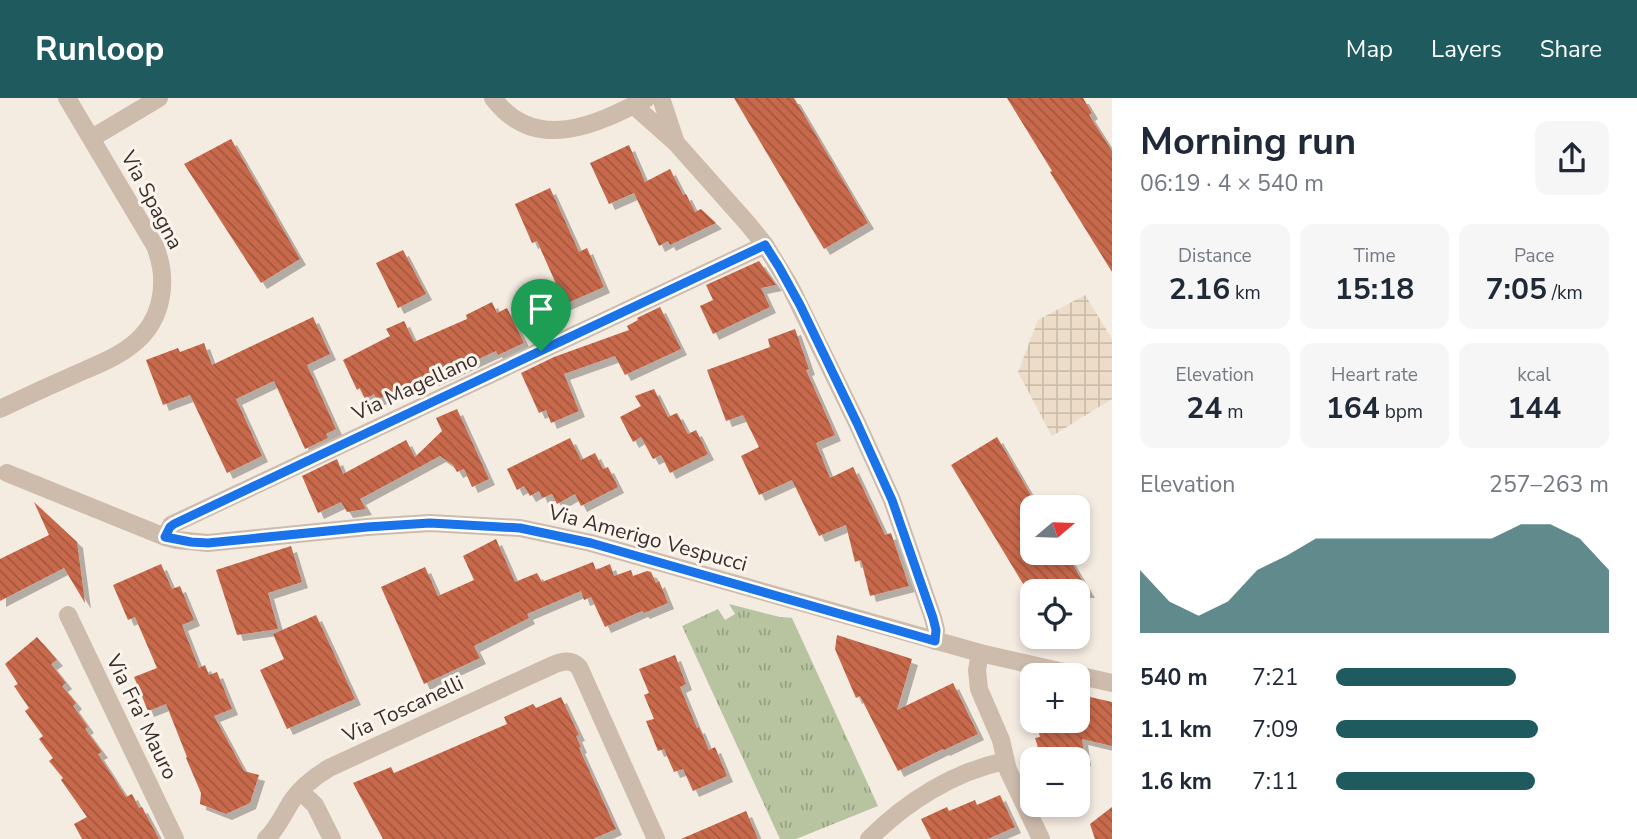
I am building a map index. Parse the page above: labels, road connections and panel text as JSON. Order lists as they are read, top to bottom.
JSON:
{
  "streets": {
    "street": [
      "Via Spagna",
      "Via Magellano",
      "Via Amerigo Vespucci",
      "Via Toscanelli",
      "Via Fra' Mauro"
    ]
  },
  "crossings": [
    ["Via Magellano", "Via Amerigo Vespucci"]
  ],
  "north": "right",
  "page": {
    "header": "Runloop",
    "nav": ["Map", "Layers", "Share"],
    "heading": ["Morning run", "06:19 · 4 × 540 m"],
    "stats": [
      ["Distance", "2.16 km"],
      ["Time", "15:18"],
      ["Pace", "7:05 /km"],
      ["Elevation", "24 m"],
      ["Heart rate", "164 bpm"],
      ["kcal", "144"]
    ],
    "chart": ["Elevation", "257–263 m"],
    "map_buttons": ["+", "−"],
    "list": [
      {
        "name": "540 m",
        "note": "7:21"
      },
      {
        "name": "1.1 km",
        "note": "7:09"
      },
      {
        "name": "1.6 km",
        "note": "7:11"
      }
    ]
  }
}
